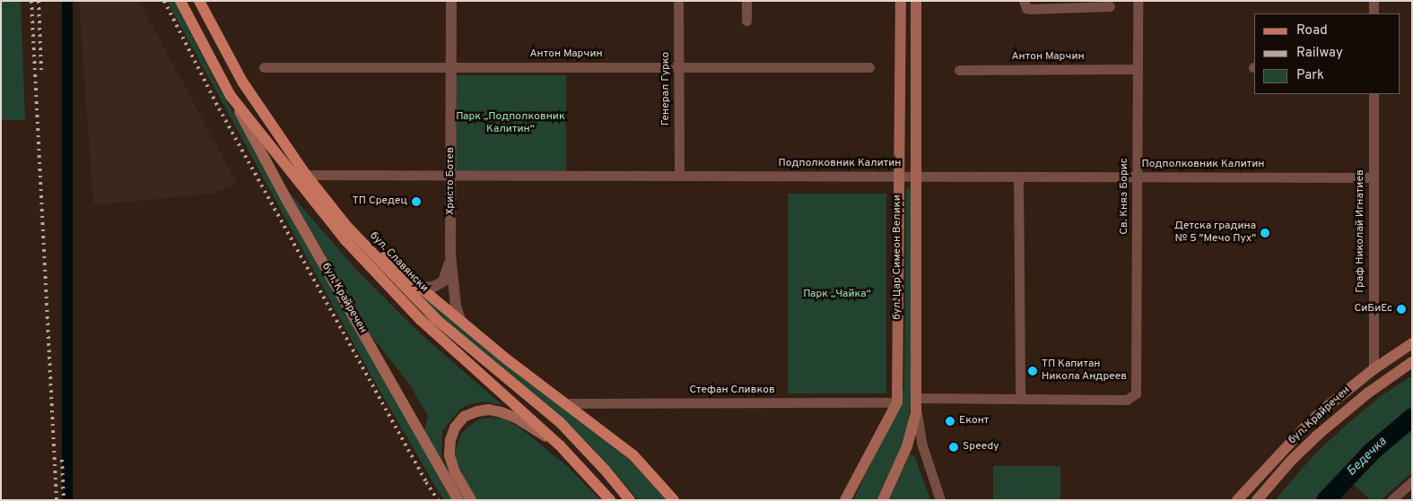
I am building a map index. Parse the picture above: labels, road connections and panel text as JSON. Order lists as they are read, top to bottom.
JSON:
{
  "streets": {
    "main road": ["бул. Цар Симеон Велики", "бул. Славянски", "бул. Крайречен"],
    "street": [
      "Антон Марчин",
      "Генерал Гурко",
      "Подполковник Калитин",
      "Христо Ботев",
      "Св. Княз Борис",
      "Граф Николай Игнатиев",
      "Стефан Сливков"
    ]
  },
  "crossings": [
    ["Антон Марчин", "Генерал Гурко"],
    ["Антон Марчин", "Христо Ботев"],
    ["Антон Марчин", "Св. Княз Борис"],
    ["Генерал Гурко", "Подполковник Калитин"],
    ["Подполковник Калитин", "Христо Ботев"],
    ["Подполковник Калитин", "Св. Княз Борис"],
    ["Подполковник Калитин", "Граф Николай Игнатиев"],
    ["Подполковник Калитин", "бул. Цар Симеон Велики"],
    ["Подполковник Калитин", "бул. Славянски"],
    ["Граф Николай Игнатиев", "бул. Крайречен"],
    ["бул. Цар Симеон Велики", "Стефан Сливков"],
    ["бул. Славянски", "бул. Крайречен"]
  ],
  "water": ["Бедечка"],
  "parks": ["Парк „Подполковник Калитин“", "Парк „Чайка“"],
  "places": [
    "ТП Средец",
    "Детска градина № 5 \"Мечо Пух\"",
    "СиБиЕс",
    "ТП Капитан Никола Андреев",
    "Еконт",
    "Speedy"
  ],
  "legend": ["Road", "Railway", "Park"]
}
